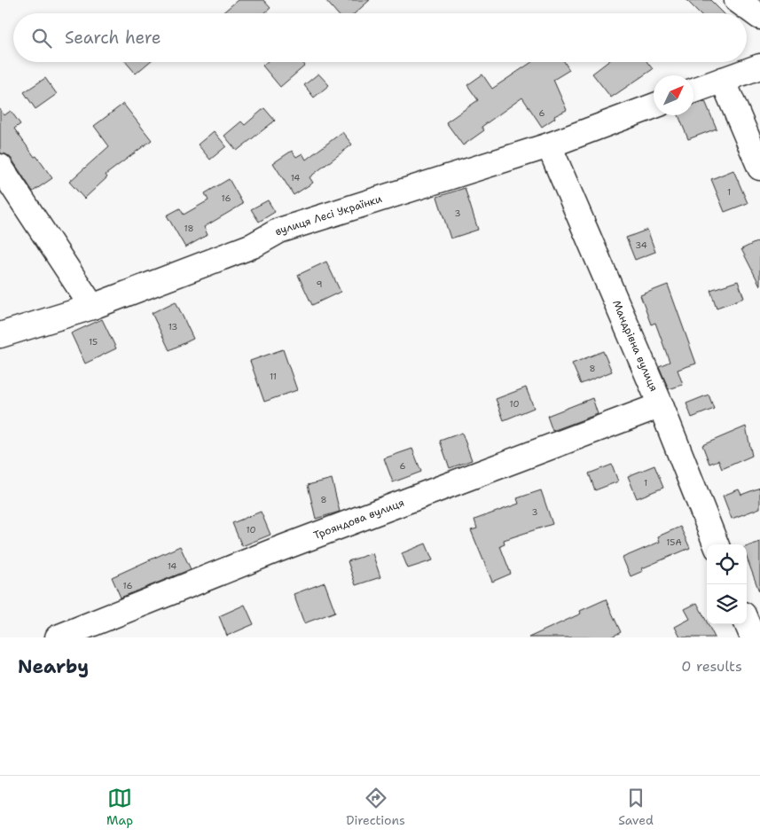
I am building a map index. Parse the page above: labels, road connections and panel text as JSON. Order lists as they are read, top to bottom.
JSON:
{
  "streets": {
    "street": ["вулиця Лесі Українки", "Мандрівна вулиця", "Трояндова вулиця"]
  },
  "crossings": [
    ["вулиця Лесі Українки", "Мандрівна вулиця"],
    ["Мандрівна вулиця", "Трояндова вулиця"]
  ],
  "house_numbers": [
    "6",
    "14",
    "1",
    "16",
    "3",
    "18",
    "34",
    "9",
    "13",
    "15",
    "8",
    "11",
    "10",
    "6",
    "1",
    "8",
    "3",
    "10",
    "15А",
    "14",
    "16"
  ],
  "north": "top right",
  "page": {
    "search": "Search here",
    "heading": ["Nearby", "0 results"],
    "nav": ["Map", "Directions", "Saved"]
  }
}
